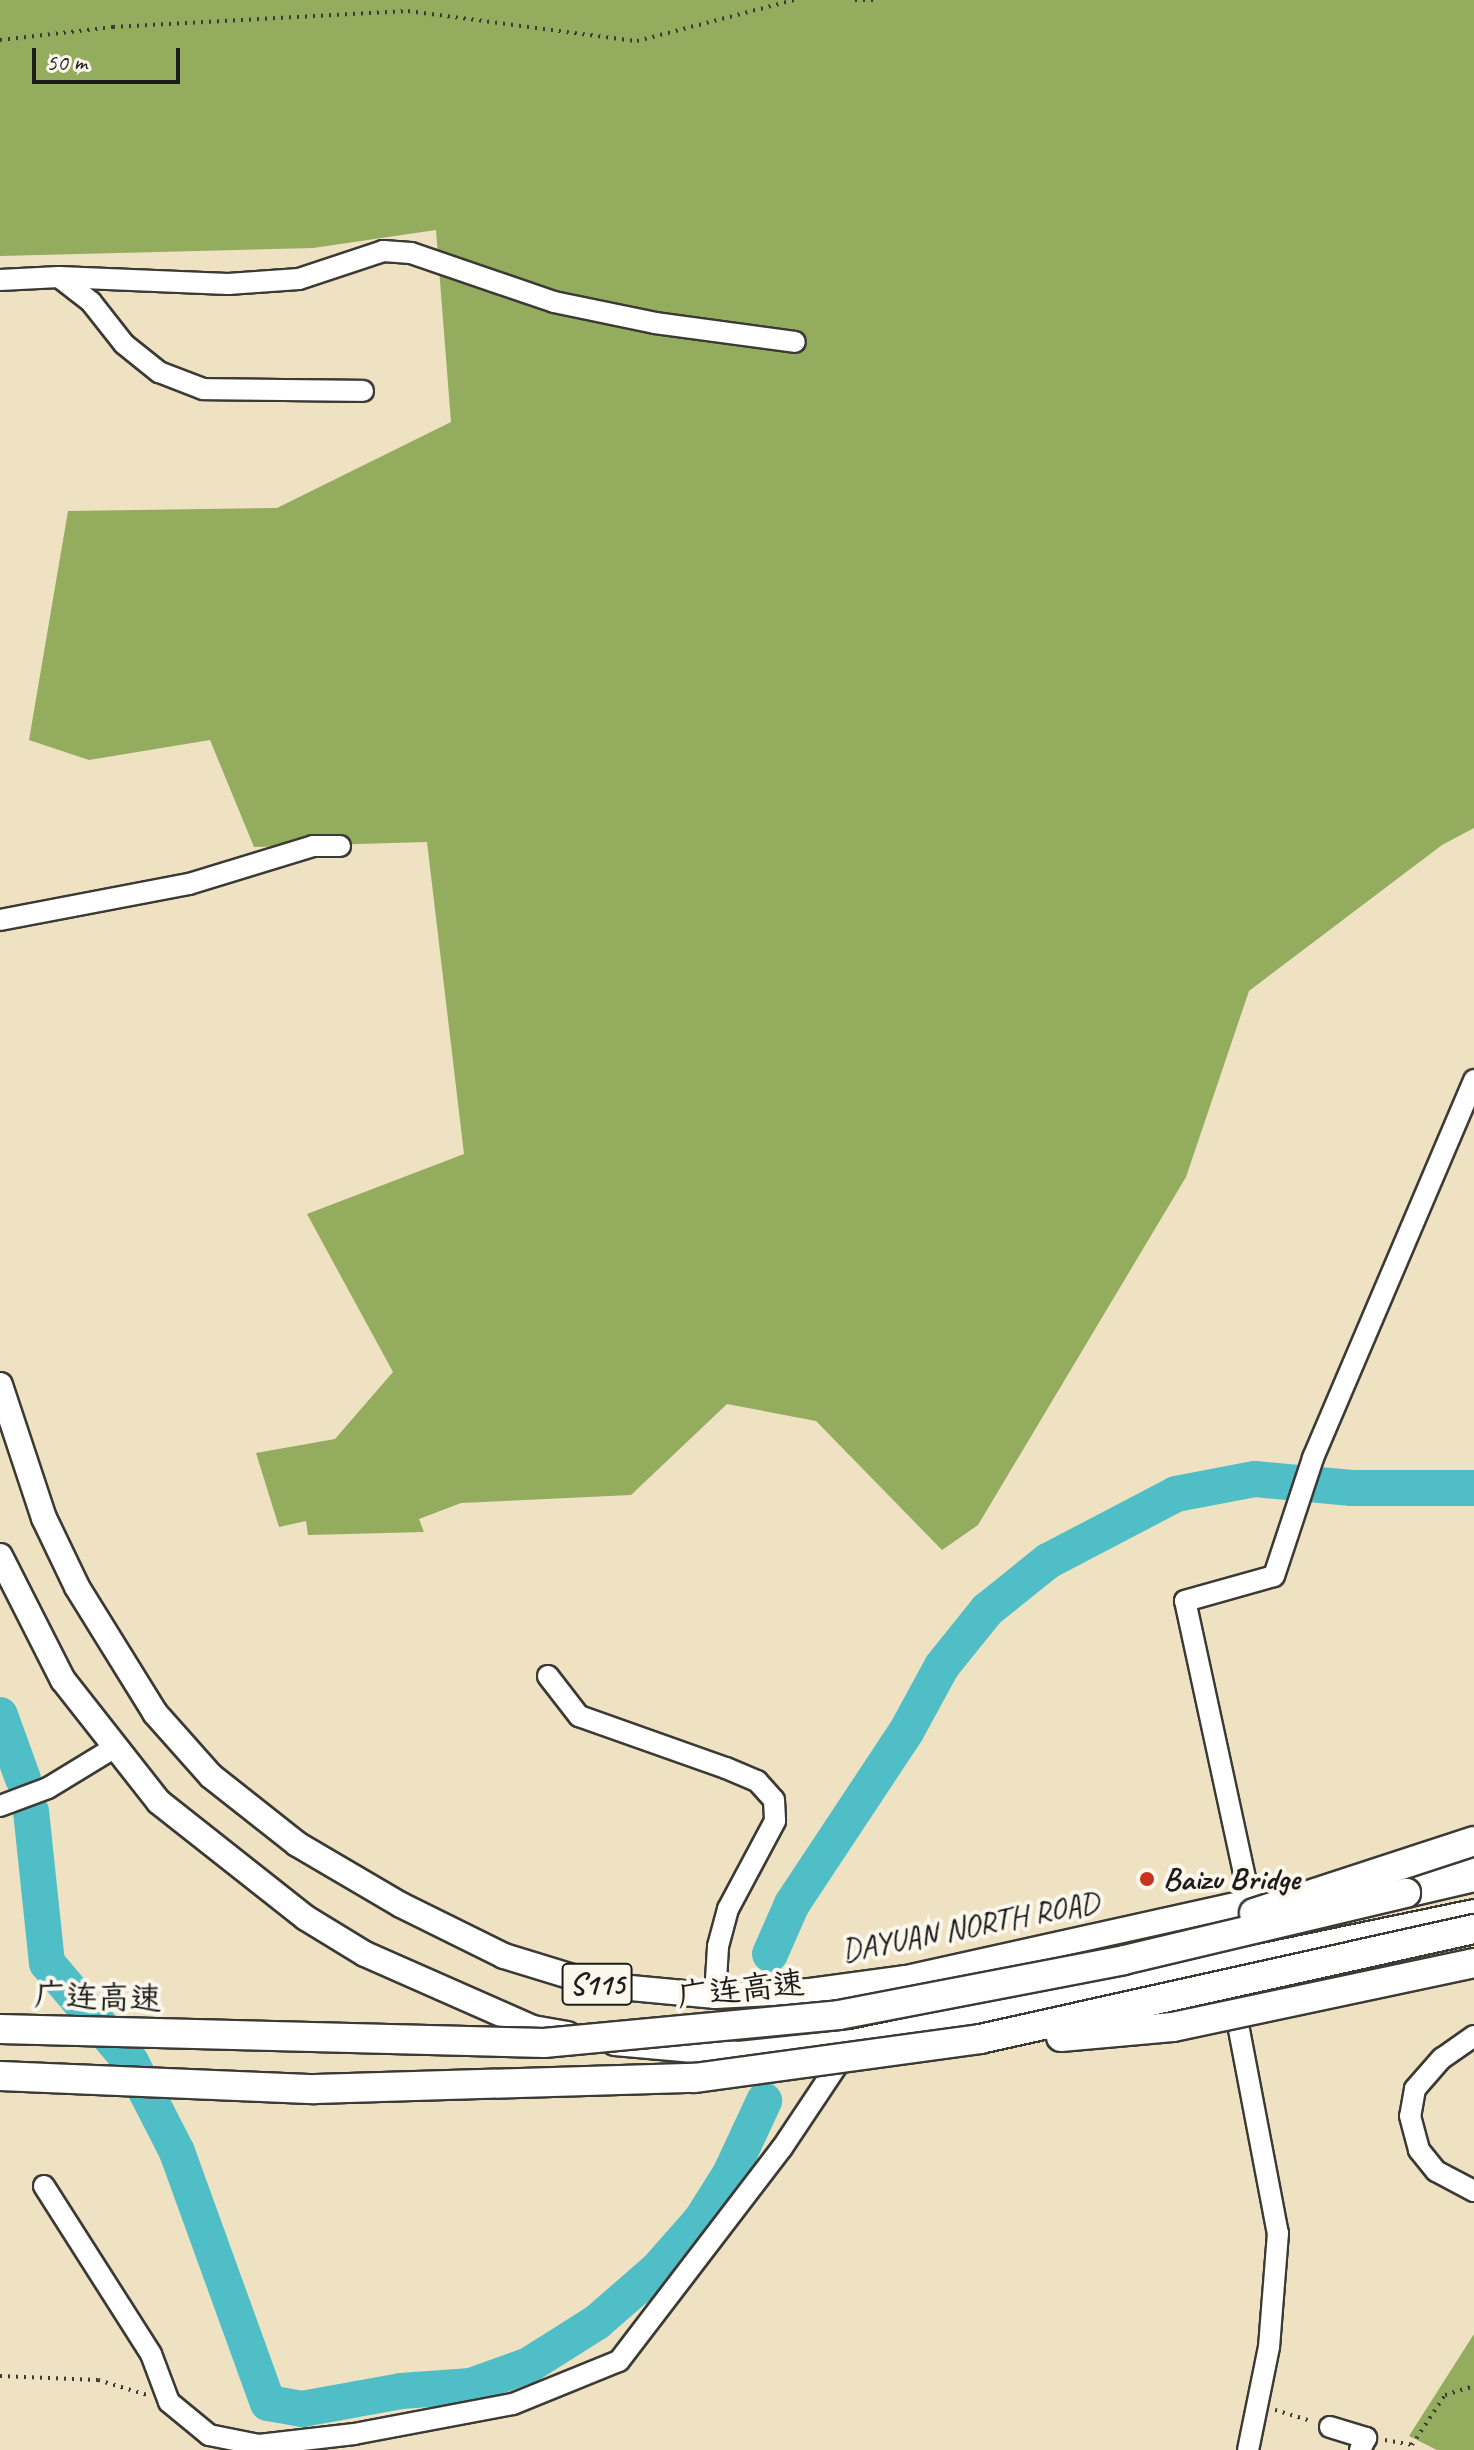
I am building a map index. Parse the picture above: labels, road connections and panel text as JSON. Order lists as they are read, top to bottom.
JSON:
{
  "streets": {
    "highway": ["广连高速"],
    "main road": ["DAYUAN NORTH ROAD", "S115"]
  },
  "places": ["Baizu Bridge"],
  "scale_bar": "50 m"
}
